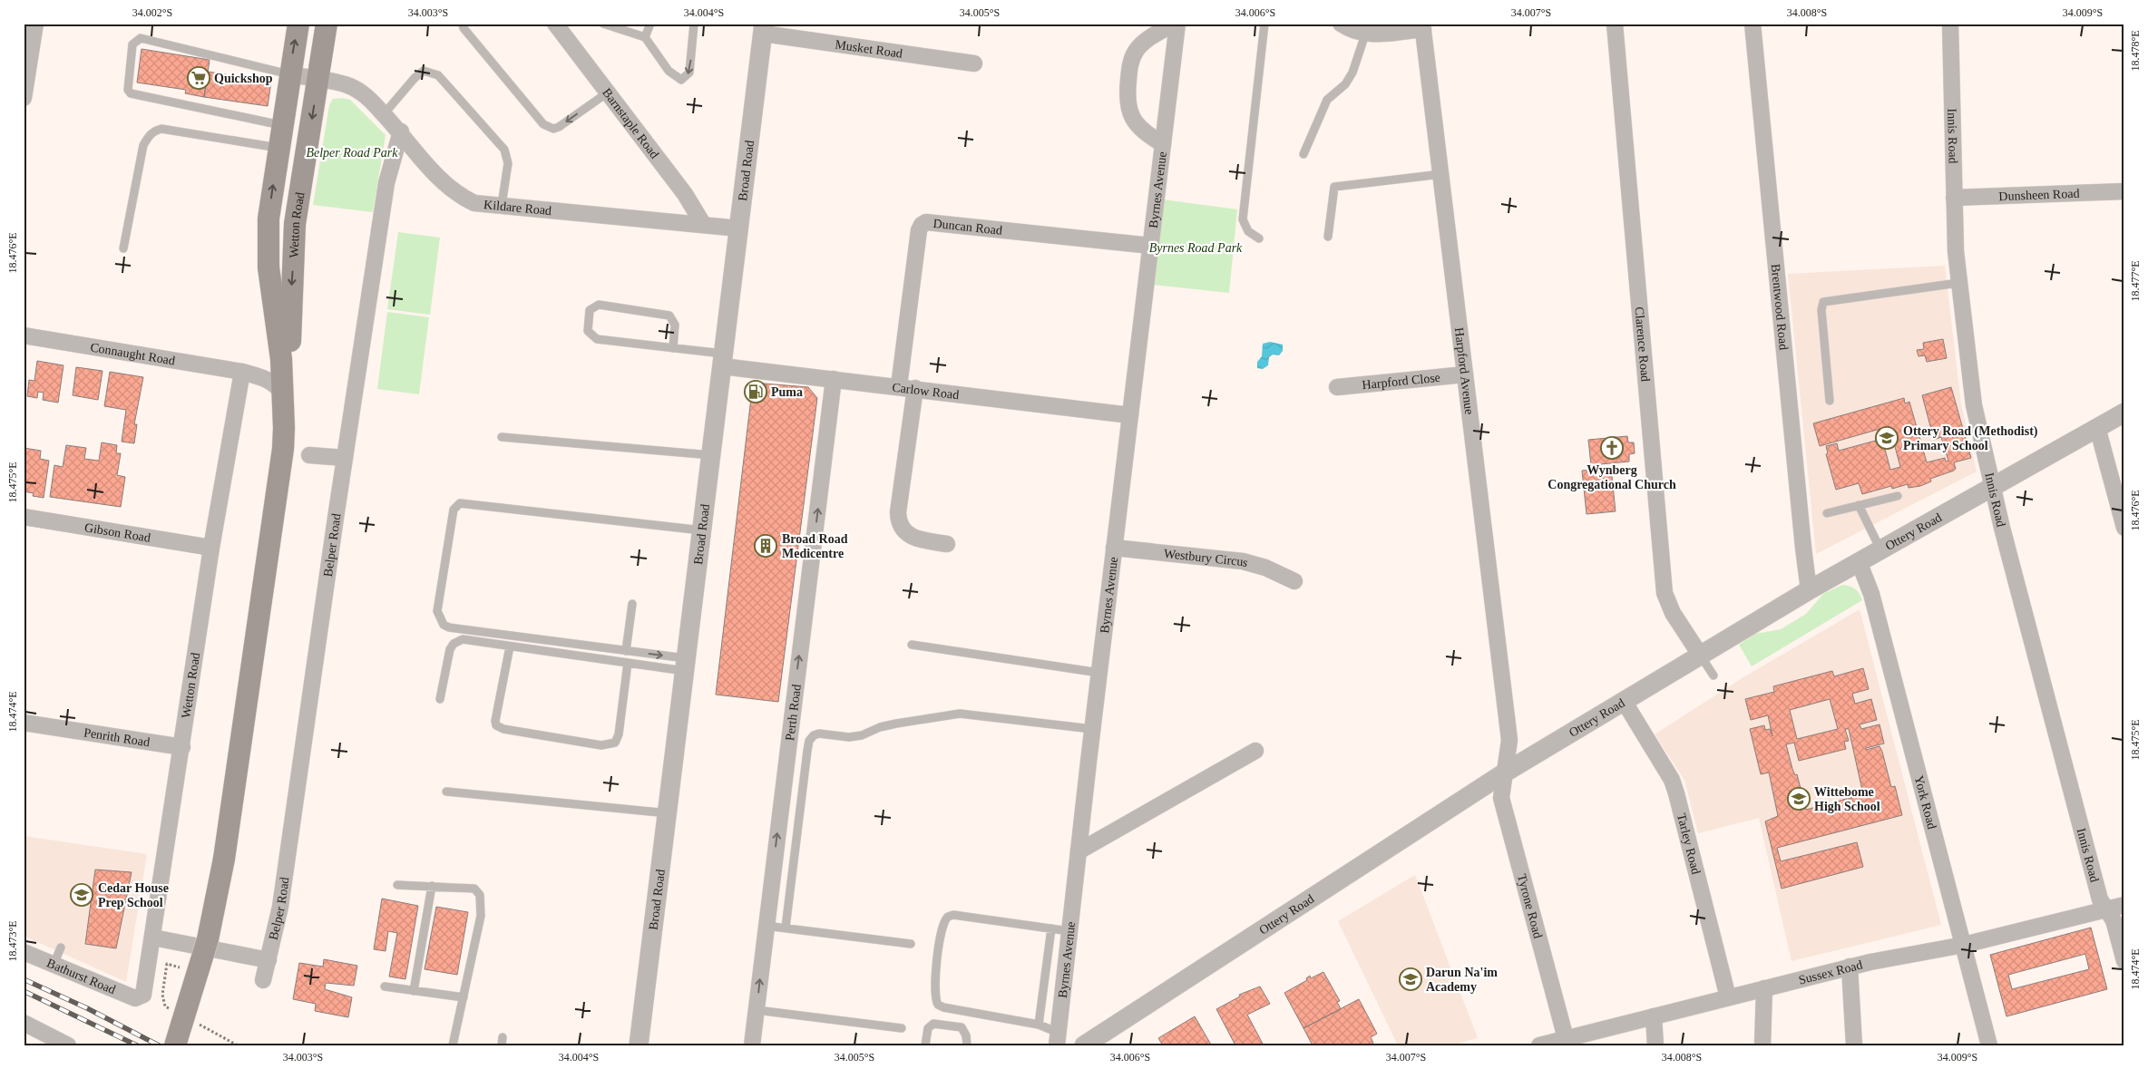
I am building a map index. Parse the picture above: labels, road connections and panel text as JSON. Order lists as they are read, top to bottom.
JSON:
{
  "streets": {
    "main road": ["Wetton Road"],
    "street": [
      "Musket Road",
      "Barnstaple Road",
      "Innis Road",
      "Broad Road",
      "Byrnes Avenue",
      "Dunsheen Road",
      "Kildare Road",
      "Duncan Road",
      "Brentwood Road",
      "Clarence Road",
      "Connaught Road",
      "Harpford Avenue",
      "Harpford Close",
      "Carlow Road",
      "Ottery Road",
      "Gibson Road",
      "Belper Road",
      "Westbury Circus",
      "Perth Road",
      "Penrith Road",
      "York Road",
      "Tarley Road",
      "Tyrone Road",
      "Sussex Road",
      "Bathurst Road"
    ]
  },
  "crossings": [
    ["Musket Road", "Broad Road"],
    ["Barnstaple Road", "Kildare Road"],
    ["Innis Road", "Dunsheen Road"],
    ["Innis Road", "Ottery Road"],
    ["Innis Road", "Sussex Road"],
    ["Broad Road", "Kildare Road"],
    ["Broad Road", "Carlow Road"],
    ["Byrnes Avenue", "Duncan Road"],
    ["Byrnes Avenue", "Carlow Road"],
    ["Byrnes Avenue", "Westbury Circus"],
    ["Kildare Road", "Wetton Road"],
    ["Kildare Road", "Belper Road"],
    ["Wetton Road", "Connaught Road"],
    ["Wetton Road", "Gibson Road"],
    ["Wetton Road", "Penrith Road"],
    ["Wetton Road", "Bathurst Road"],
    ["Duncan Road", "Carlow Road"],
    ["Brentwood Road", "Ottery Road"],
    ["Clarence Road", "Ottery Road"],
    ["Harpford Avenue", "Harpford Close"],
    ["Harpford Avenue", "Ottery Road"],
    ["Harpford Avenue", "Tyrone Road"],
    ["Carlow Road", "Perth Road"],
    ["Ottery Road", "York Road"],
    ["Ottery Road", "Tarley Road"],
    ["Ottery Road", "Tyrone Road"],
    ["York Road", "Sussex Road"],
    ["Tarley Road", "Sussex Road"],
    ["Tyrone Road", "Sussex Road"]
  ],
  "one_way": ["Perth Road"],
  "parks": ["Belper Road Park", "Byrnes Road Park"],
  "places": {
    "supermarket": ["Quickshop"],
    "fuel station": ["Puma"],
    "school or university": [
      "Ottery Road (Methodist) Primary School",
      "Wittebome High School",
      "Cedar House Prep School",
      "Darun Na'im Academy"
    ],
    "church": ["Wynberg Congregational Church"],
    "building": ["Broad Road Medicentre"]
  },
  "coordinates": [
    "34.002°S",
    "34.003°S",
    "34.004°S",
    "34.005°S",
    "34.006°S",
    "34.007°S",
    "34.008°S",
    "34.009°S",
    "18.478°E",
    "18.476°E",
    "18.477°E",
    "18.475°E",
    "18.474°E",
    "18.473°E"
  ]
}
